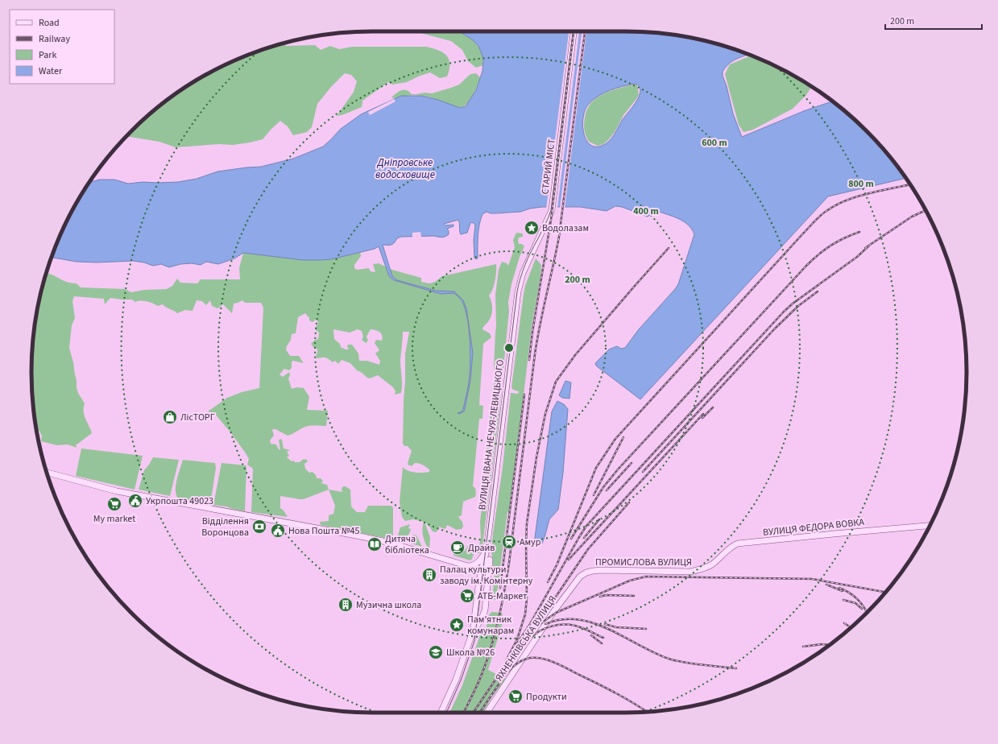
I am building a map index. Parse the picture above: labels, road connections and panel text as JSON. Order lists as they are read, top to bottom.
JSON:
{
  "streets": {
    "main road": [
      "СТАРИЙ МІСТ",
      "ВУЛИЦЯ ІВАНА НЕЧУЯ-ЛЕВИЦЬКОГО",
      "ВУЛИЦЯ ФЕДОРА ВОВКА",
      "ПРОМИСЛОВА ВУЛИЦЯ",
      "ЯХНЕНКІВСЬКА ВУЛИЦЯ"
    ]
  },
  "crossings": [
    ["СТАРИЙ МІСТ", "ВУЛИЦЯ ІВАНА НЕЧУЯ-ЛЕВИЦЬКОГО"],
    ["ВУЛИЦЯ ФЕДОРА ВОВКА", "ПРОМИСЛОВА ВУЛИЦЯ"],
    ["ПРОМИСЛОВА ВУЛИЦЯ", "ЯХНЕНКІВСЬКА ВУЛИЦЯ"]
  ],
  "water": ["Дніпровське водосховище"],
  "places": {
    "place": ["Водолазам", "Пам'ятник комунарам"],
    "shop": ["ЛісТОРГ"],
    "public building": ["Укрпошта 49023", "Нова Пошта №45"],
    "supermarket": ["My market", "АТБ-Маркет", "Продукти"],
    "bank": ["Відділення Воронцова"],
    "station": ["Амур"],
    "library": ["Дитяча бібліотека"],
    "cafe": ["Драйв"],
    "building": ["Палац культури заводу ім. Комінтерну", "Музична школа"],
    "school or university": ["Школа №26"]
  },
  "legend": [
    "Road",
    "Railway",
    "Park",
    "Water"
  ],
  "scale_bar": "200 m",
  "rings": [
    "600 m",
    "800 m",
    "400 m",
    "200 m"
  ]
}
